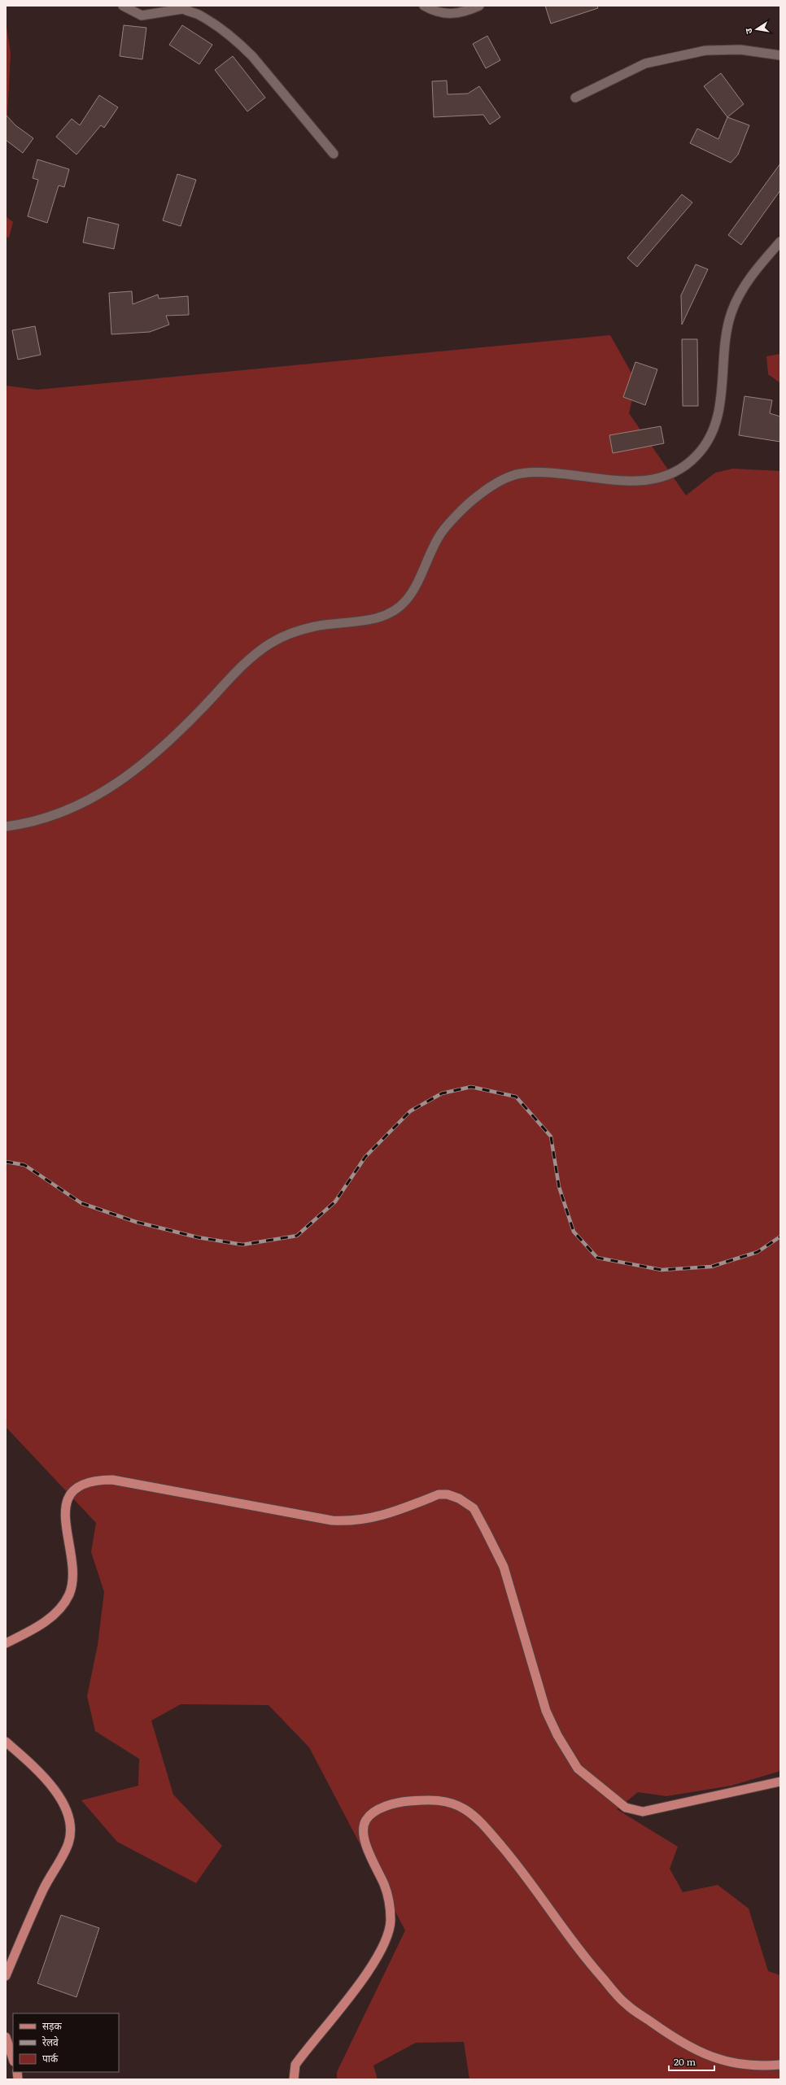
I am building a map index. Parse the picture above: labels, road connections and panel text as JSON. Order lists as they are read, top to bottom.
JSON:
{
  "legend": ["सड़क", "रेलवे", "पार्क"],
  "scale_bar": "20 m",
  "north": "left"
}
